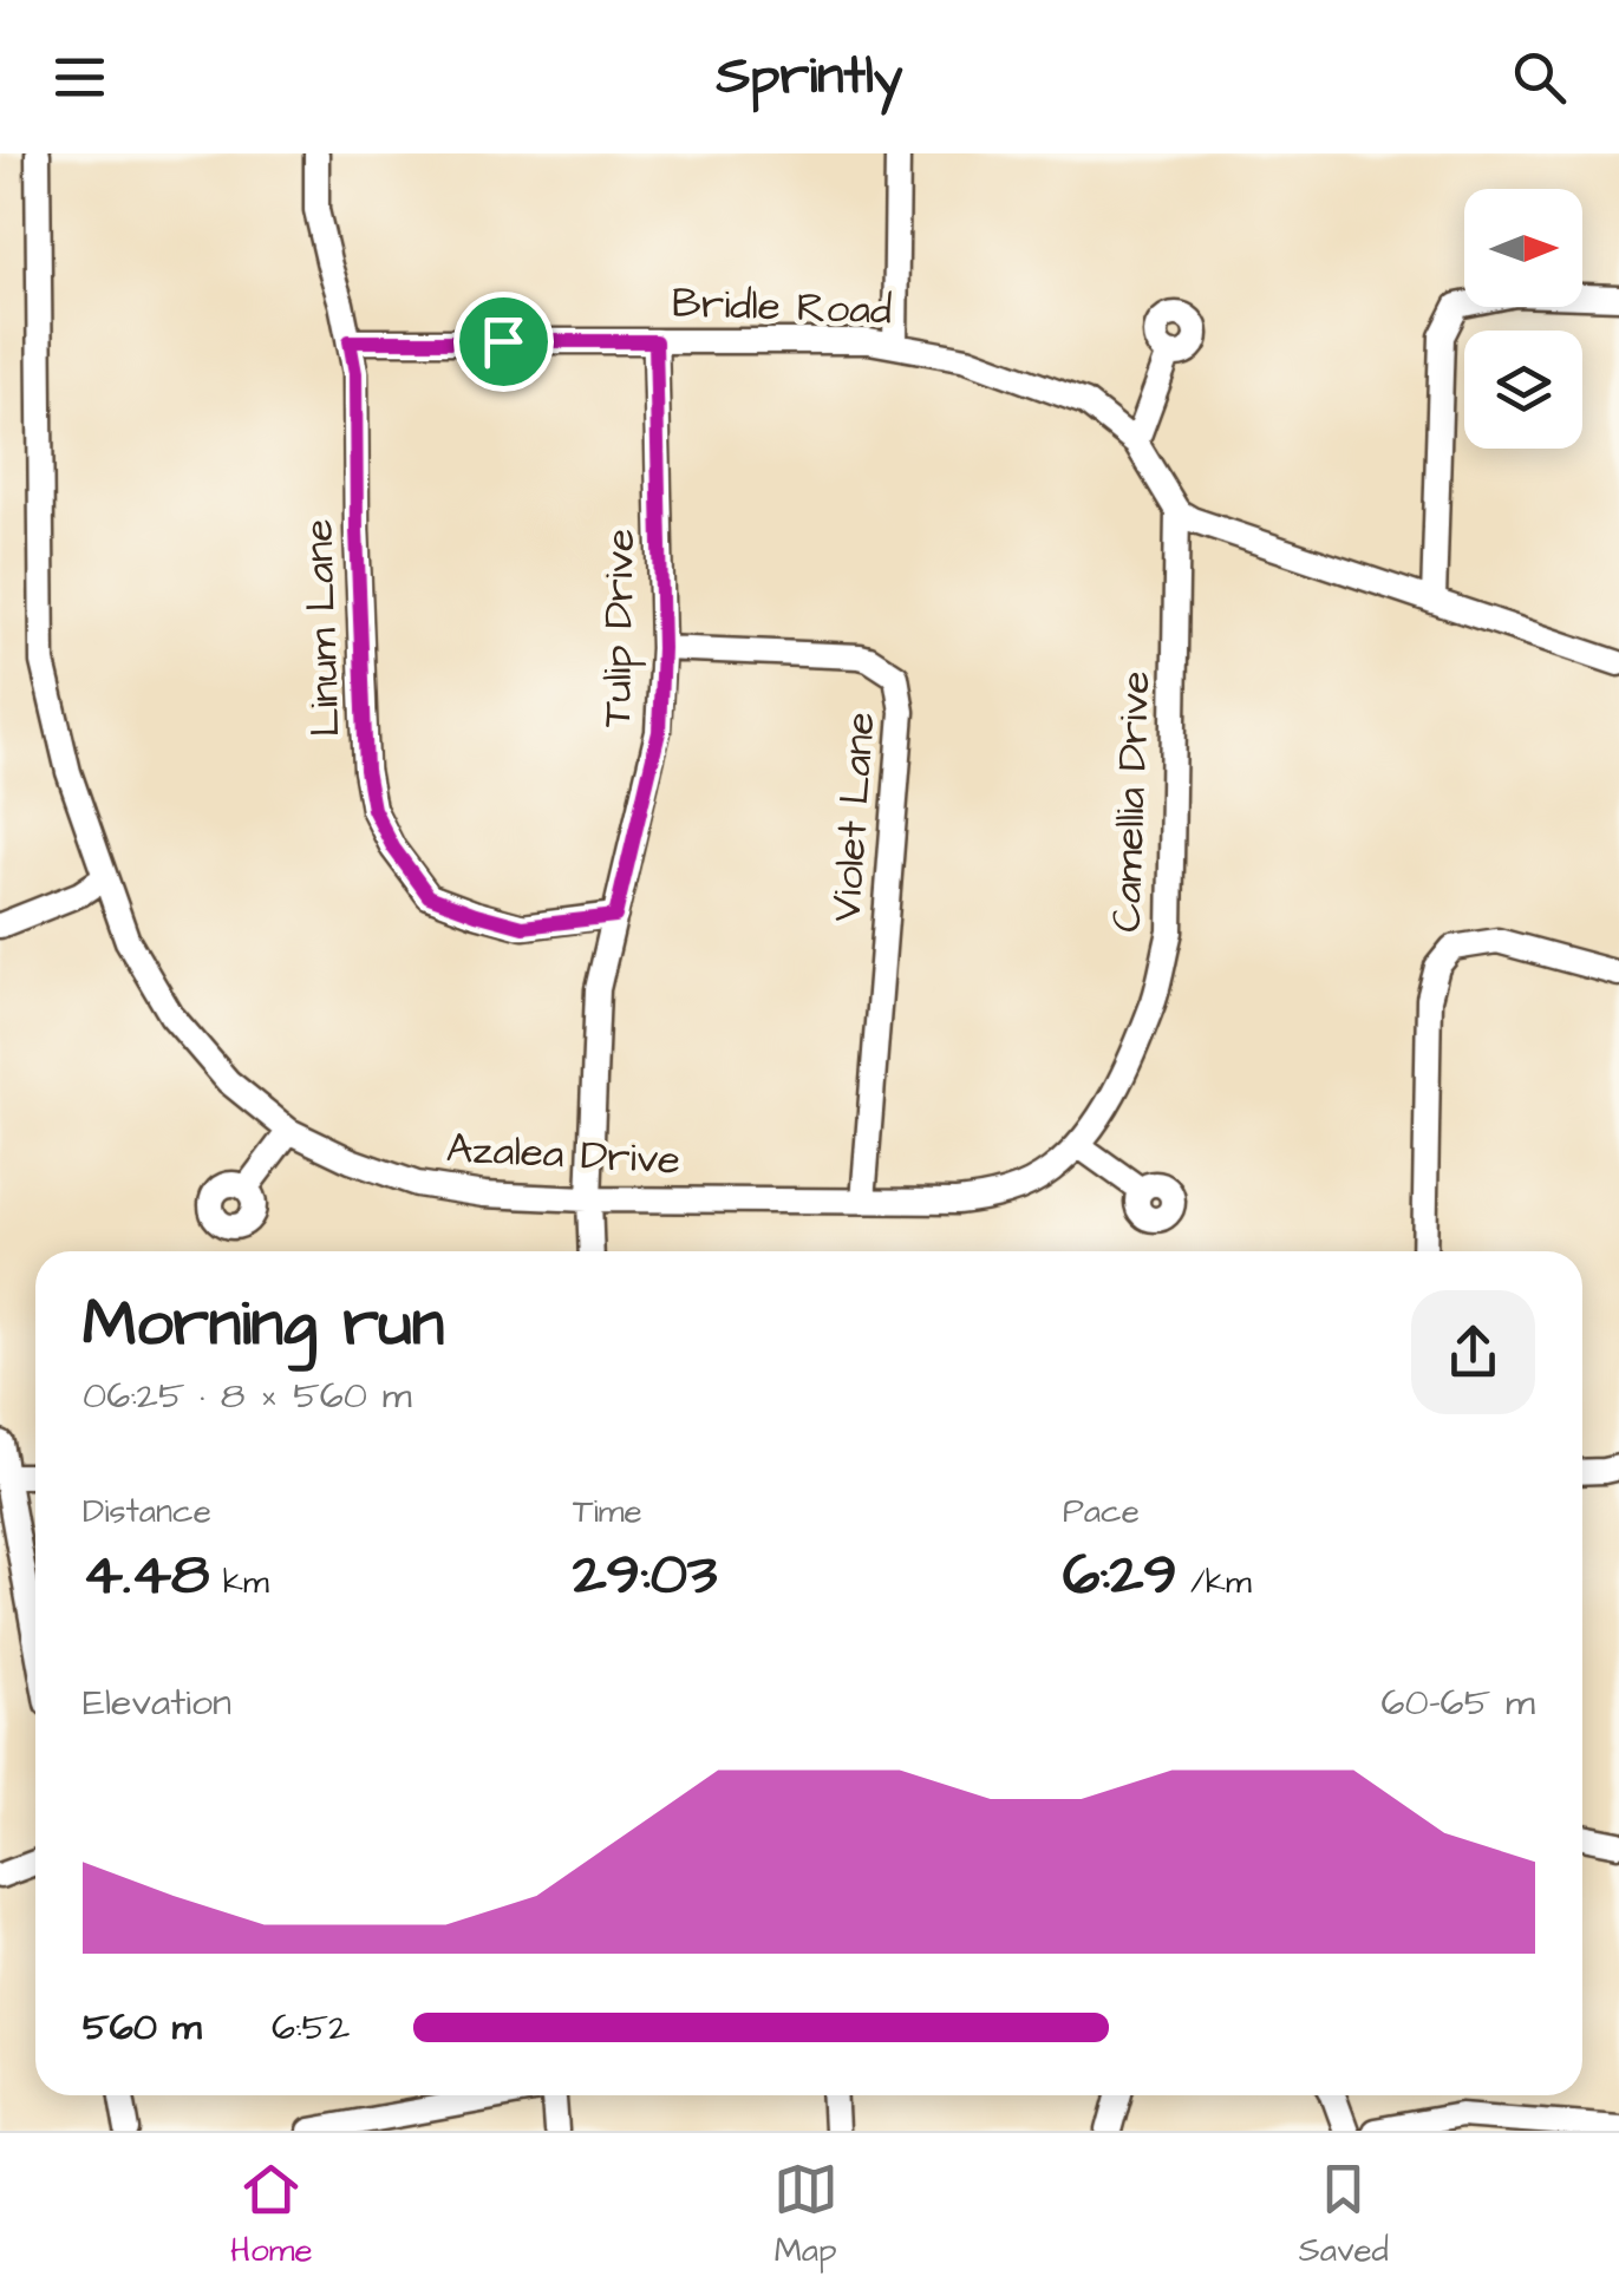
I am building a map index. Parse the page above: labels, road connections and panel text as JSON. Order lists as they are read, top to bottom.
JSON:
{
  "streets": {
    "street": [
      "Bridle Road",
      "Linum Lane",
      "Tulip Drive",
      "Camellia Drive",
      "Violet Lane",
      "Azalea Drive"
    ]
  },
  "crossings": [
    ["Bridle Road", "Linum Lane"],
    ["Bridle Road", "Tulip Drive"],
    ["Bridle Road", "Camellia Drive"],
    ["Linum Lane", "Tulip Drive"],
    ["Tulip Drive", "Violet Lane"],
    ["Tulip Drive", "Azalea Drive"],
    ["Camellia Drive", "Azalea Drive"],
    ["Violet Lane", "Azalea Drive"]
  ],
  "north": "right",
  "page": {
    "header": "Sprintly",
    "heading": ["Morning run", "06:25 · 8 × 560 m"],
    "stats": [
      ["Distance", "4.48 km"],
      ["Time", "29:03"],
      ["Pace", "6:29 /km"]
    ],
    "chart": ["Elevation", "60–65 m"],
    "list": [
      {
        "name": "560 m",
        "note": "6:52"
      }
    ],
    "tabs": ["Home", "Map", "Saved"]
  }
}
